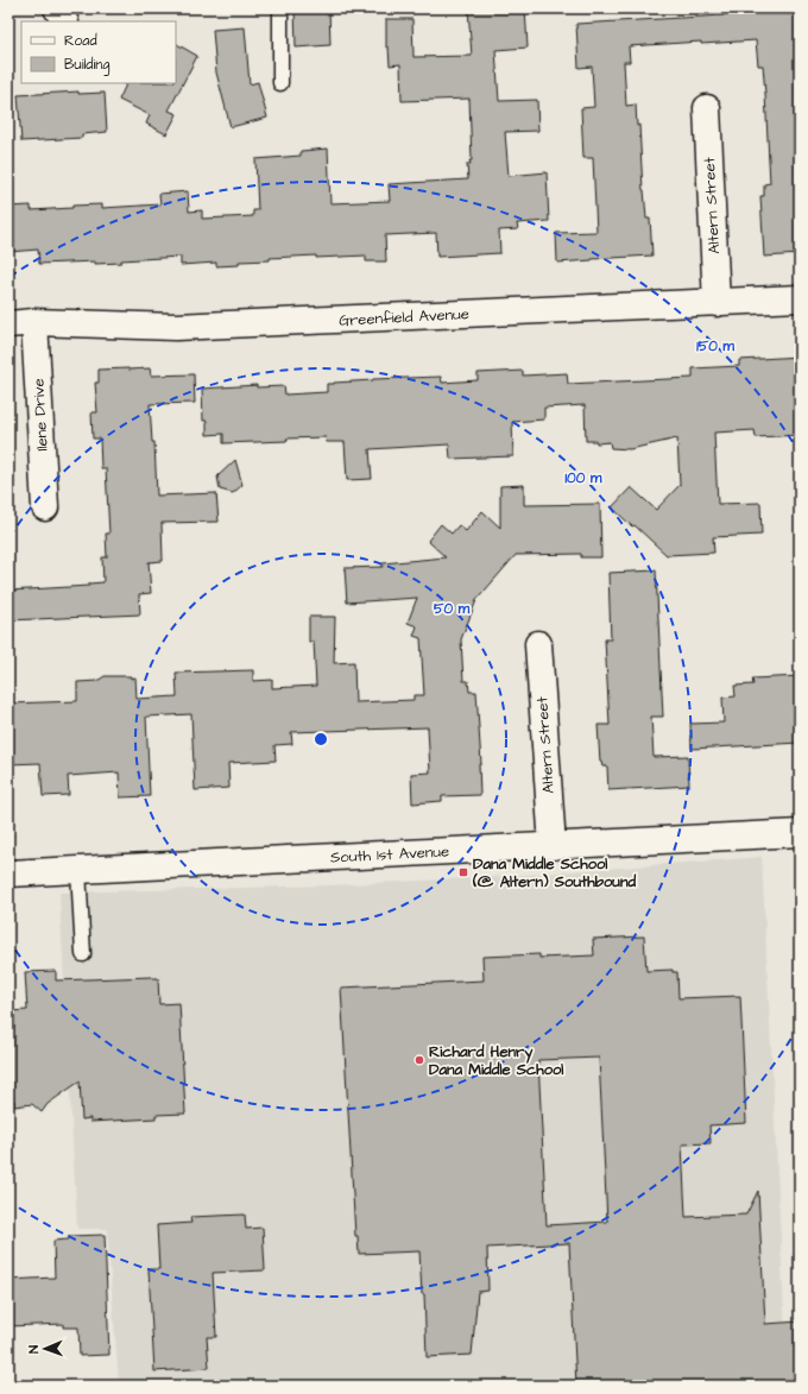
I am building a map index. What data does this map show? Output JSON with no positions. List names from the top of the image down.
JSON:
{
  "streets": {
    "street": [
      "Altern Street",
      "Greenfield Avenue",
      "Ilene Drive",
      "South 1st Avenue"
    ]
  },
  "crossings": [
    ["Altern Street", "Greenfield Avenue"],
    ["Altern Street", "South 1st Avenue"],
    ["Greenfield Avenue", "Ilene Drive"]
  ],
  "places": {
    "transit": ["Dana Middle School (@ Altern) Southbound"],
    "other": ["Richard Henry Dana Middle School"]
  },
  "legend": ["Road", "Building"],
  "north": "left",
  "rings": ["150 m", "100 m", "50 m"]
}
